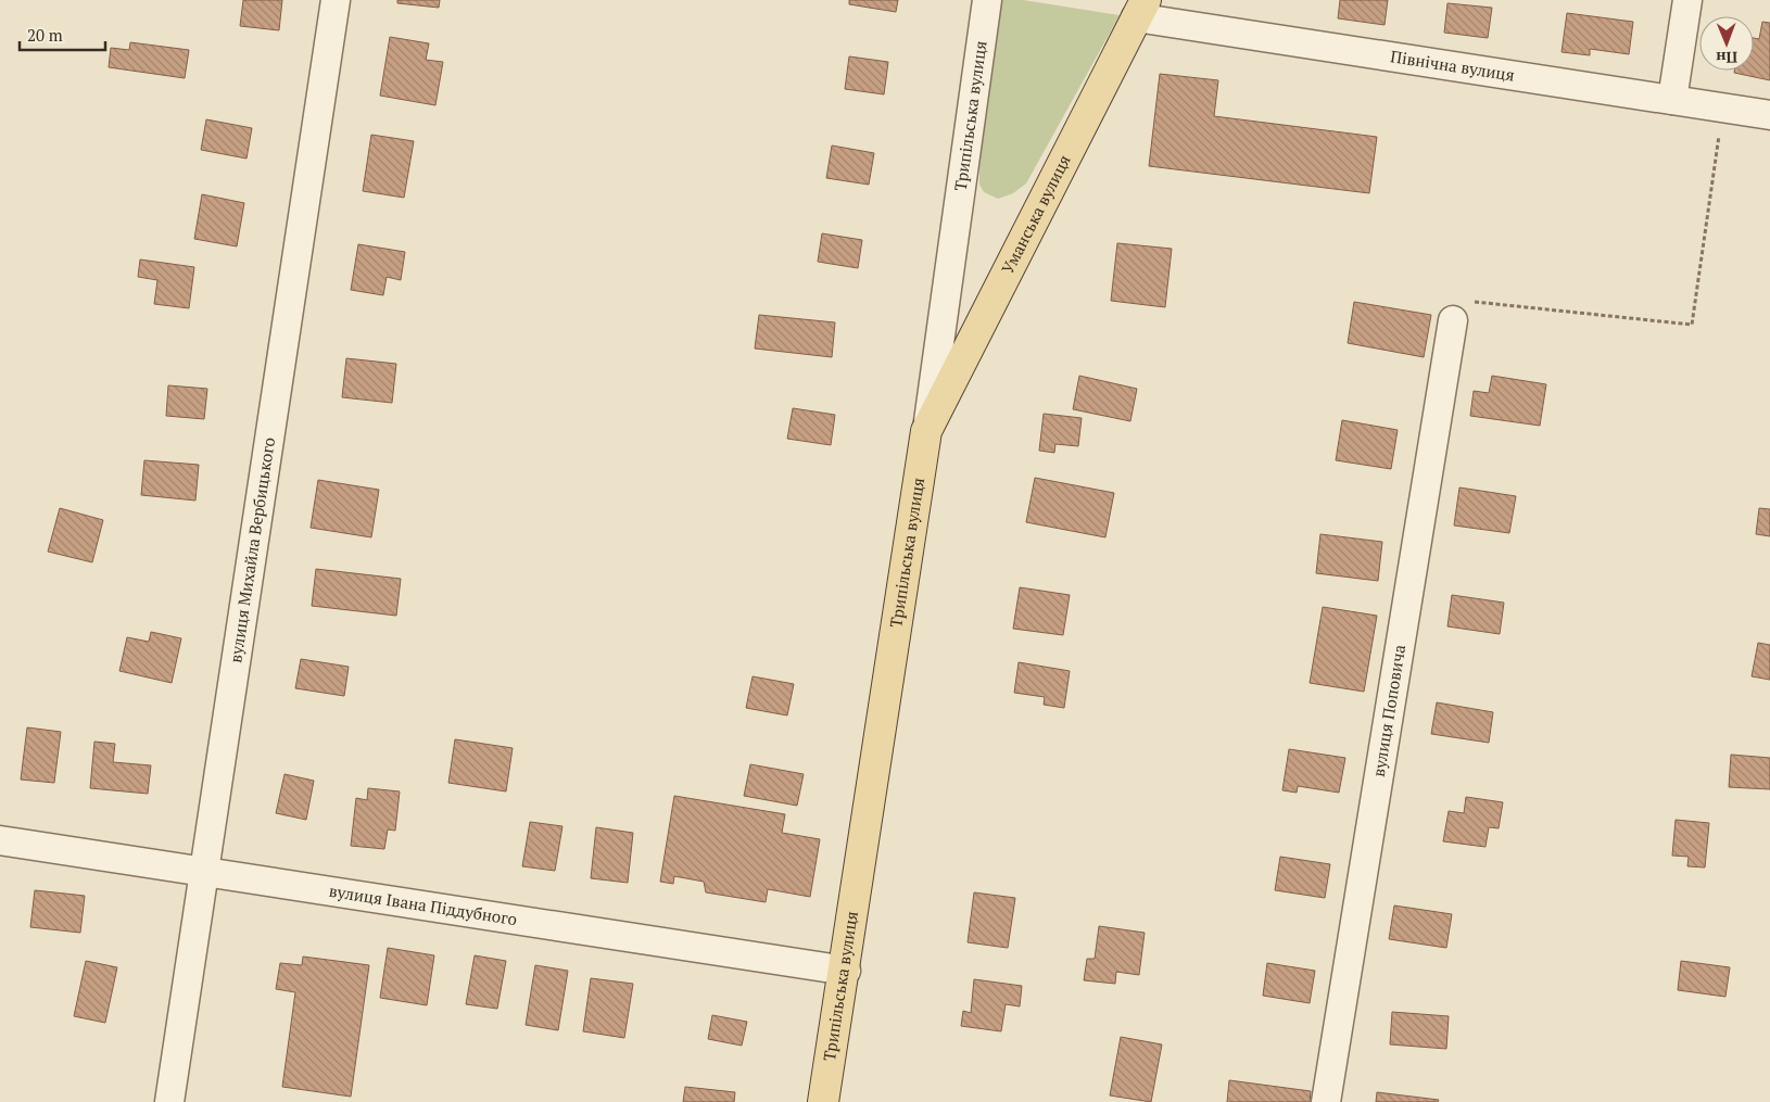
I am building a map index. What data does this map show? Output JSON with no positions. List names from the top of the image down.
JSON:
{
  "streets": {
    "main road": ["Трипільська вулиця", "Уманська вулиця"],
    "street": [
      "Північна вулиця",
      "вулиця Михайла Вербицького",
      "вулиця Поповича",
      "вулиця Івана Піддубного"
    ]
  },
  "crossings": [
    ["Північна вулиця", "Уманська вулиця"],
    ["Трипільська вулиця", "Уманська вулиця"],
    ["Трипільська вулиця", "вулиця Івана Піддубного"],
    ["вулиця Михайла Вербицького", "вулиця Івана Піддубного"]
  ],
  "scale_bar": "20 m",
  "north": "bottom"
}
